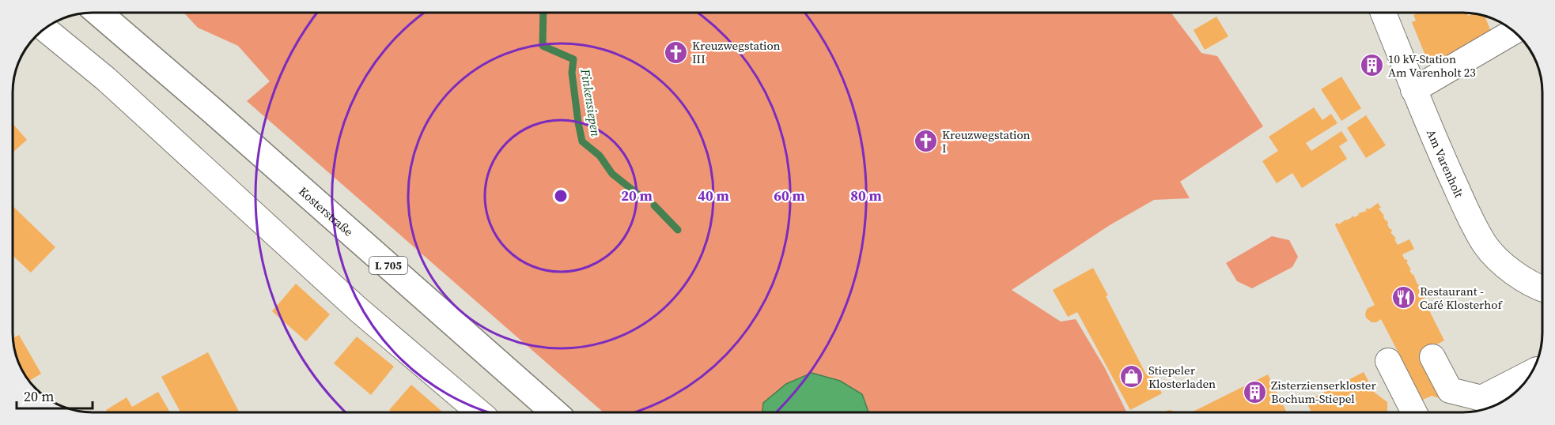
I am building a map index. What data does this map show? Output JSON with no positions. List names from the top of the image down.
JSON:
{
  "streets": {
    "main road": ["Kosterstraße", "L 705"],
    "street": ["Am Varenholt"]
  },
  "water": ["Finkensiepen"],
  "places": {
    "church": ["Kreuzwegstation III", "Kreuzwegstation I"],
    "building": ["10 kV-Station Am Varenholt 23", "Zisterzienserkloster Bochum-Stiepel"],
    "restaurant": ["Restaurant - Café Klosterhof"],
    "shop": ["Stiepeler Klosterladen"]
  },
  "scale_bar": "20 m",
  "rings": [
    "20 m",
    "40 m",
    "60 m",
    "80 m"
  ]
}
